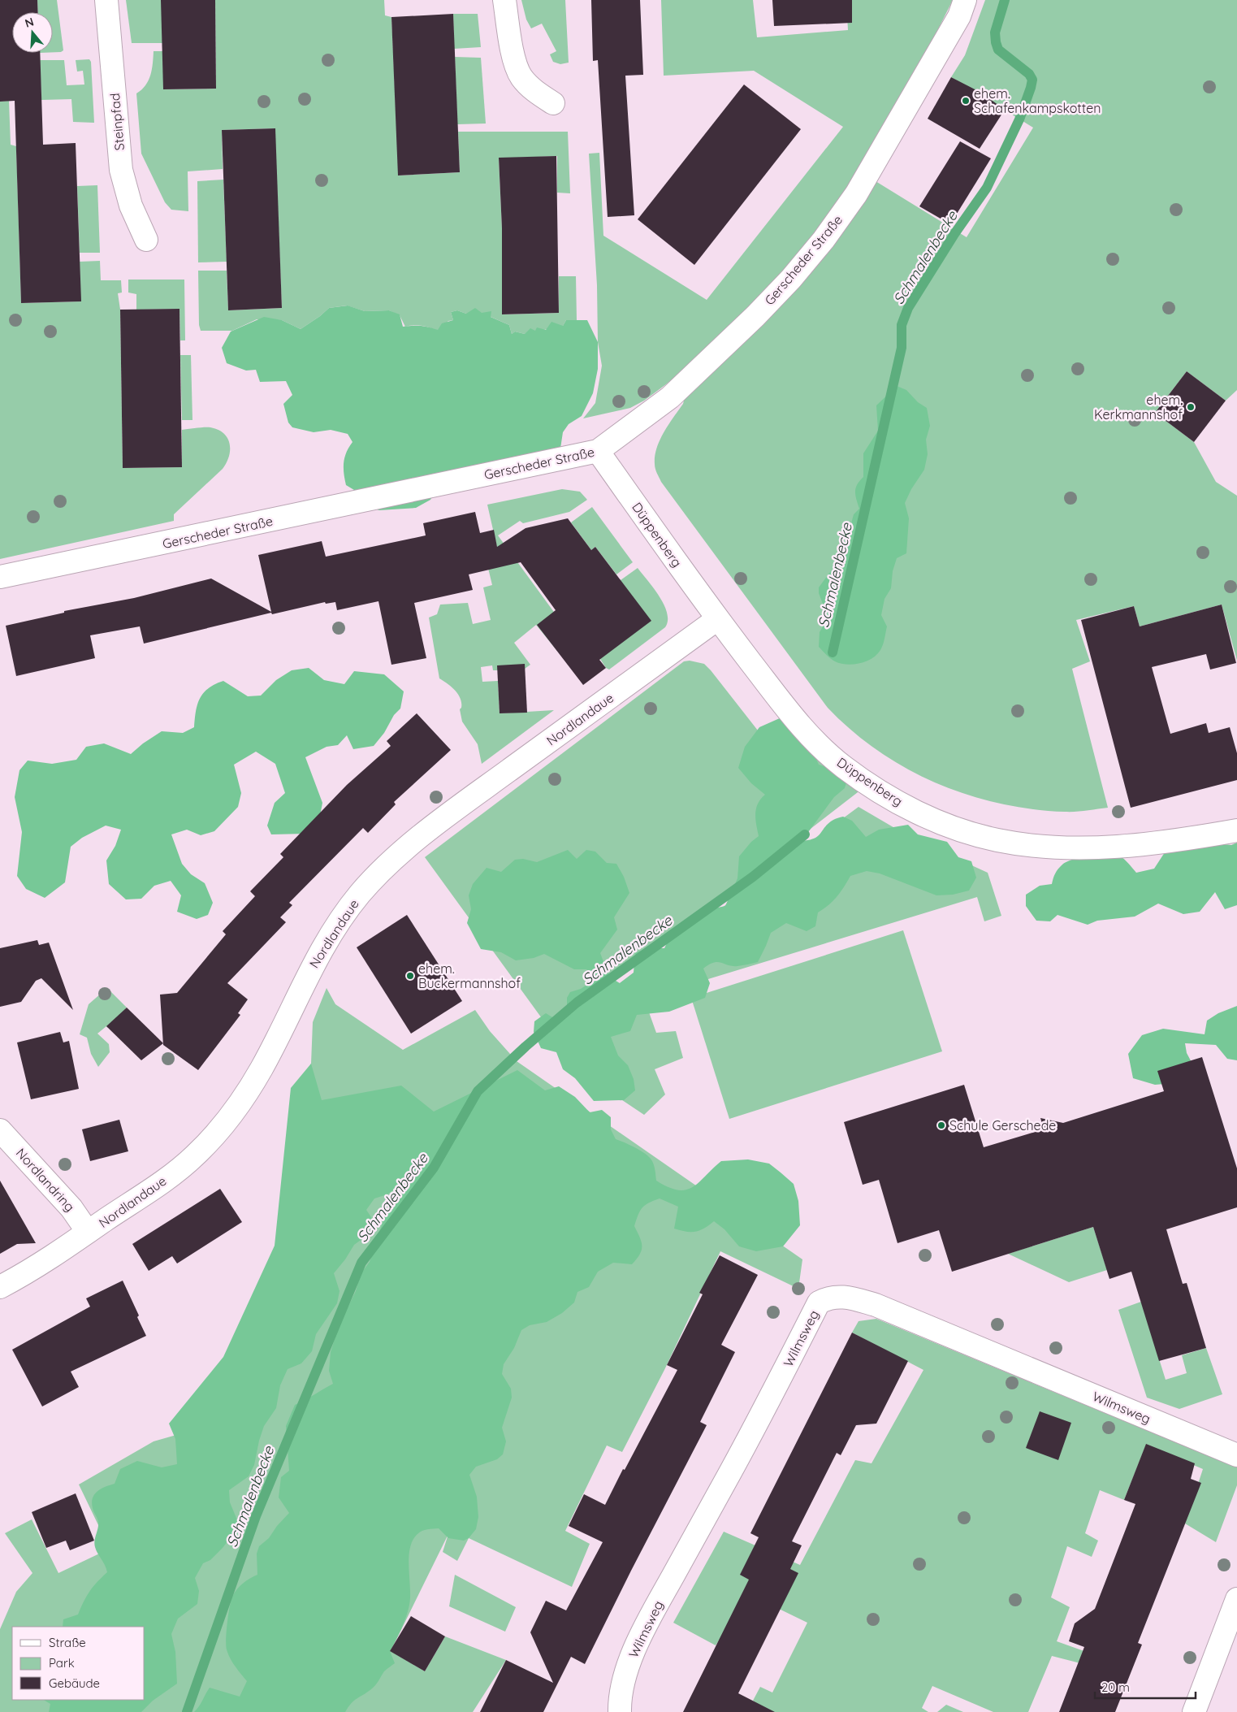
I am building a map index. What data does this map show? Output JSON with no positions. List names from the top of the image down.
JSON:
{
  "streets": {
    "street": [
      "Steinpfad",
      "Gerscheder Straße",
      "Düppenberg",
      "Nordlandaue",
      "Nordlandring",
      "Wilmsweg"
    ]
  },
  "crossings": [
    ["Gerscheder Straße", "Düppenberg"],
    ["Düppenberg", "Nordlandaue"],
    ["Nordlandaue", "Nordlandring"]
  ],
  "water": ["Schmalenbecke"],
  "places": [
    "ehem. Schafenkampskotten",
    "ehem. Kerkmannshof",
    "ehem. Buckermannshof",
    "Schule Gerschede"
  ],
  "legend": ["Straße", "Park", "Gebäude"],
  "scale_bar": "20 m",
  "north": "top"
}
